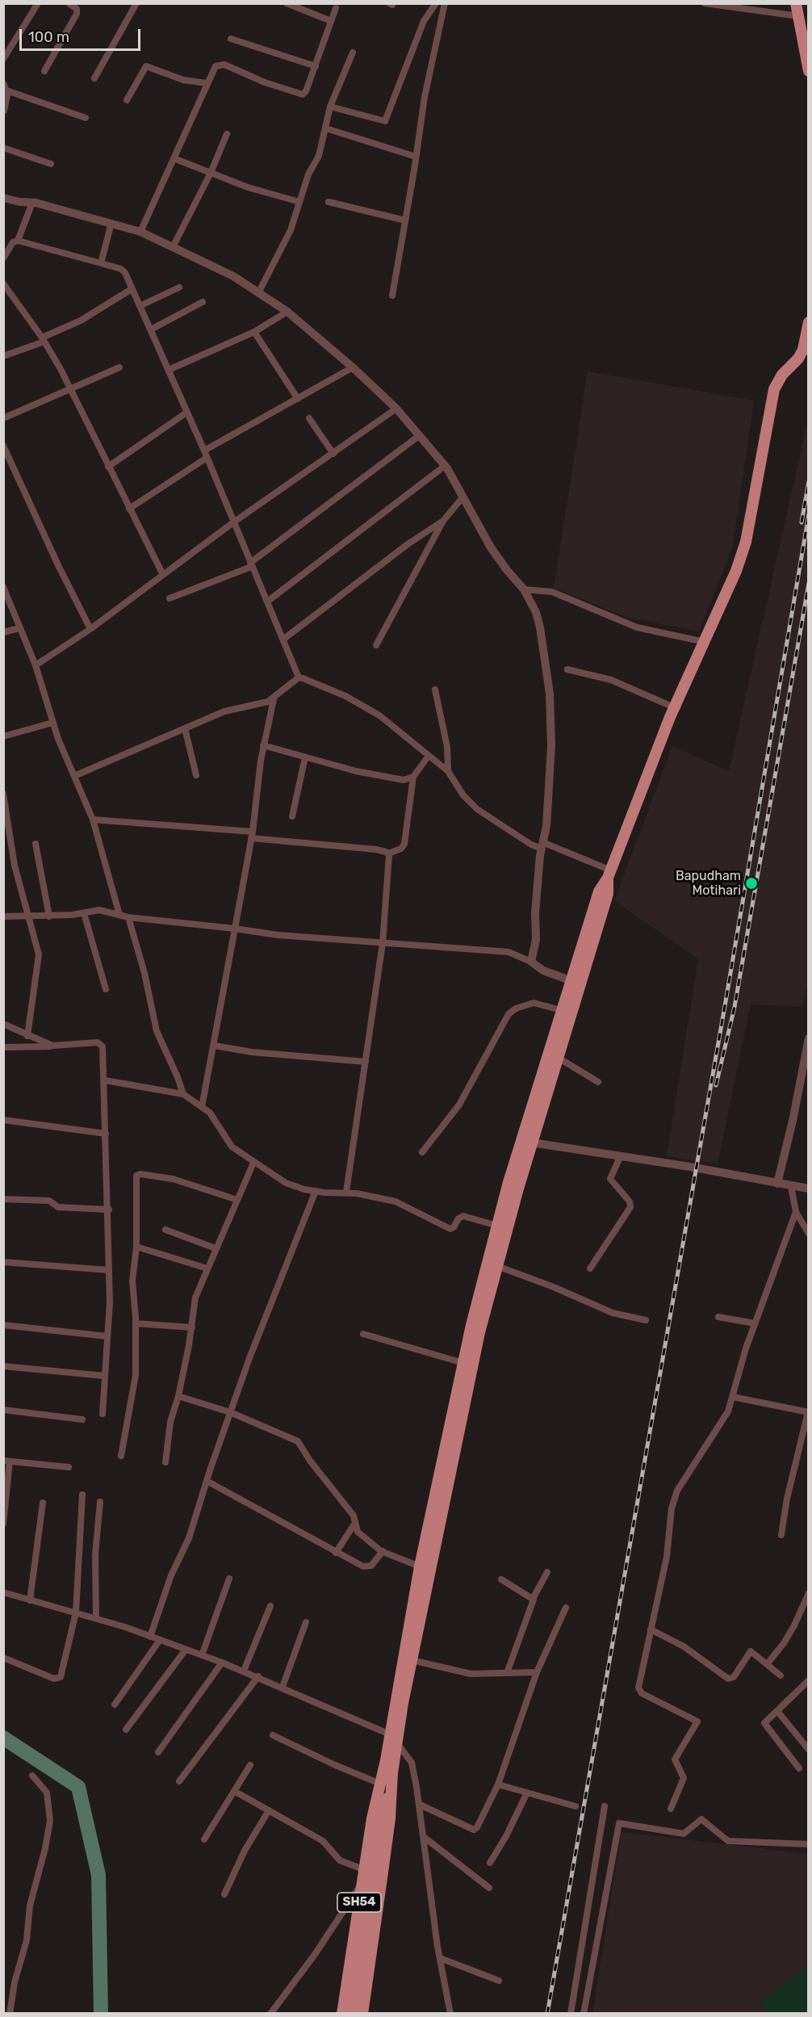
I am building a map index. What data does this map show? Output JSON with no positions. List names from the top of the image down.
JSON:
{
  "streets": {
    "main road": ["SH54"]
  },
  "places": ["Bapudham Motihari"],
  "scale_bar": "100 m"
}
